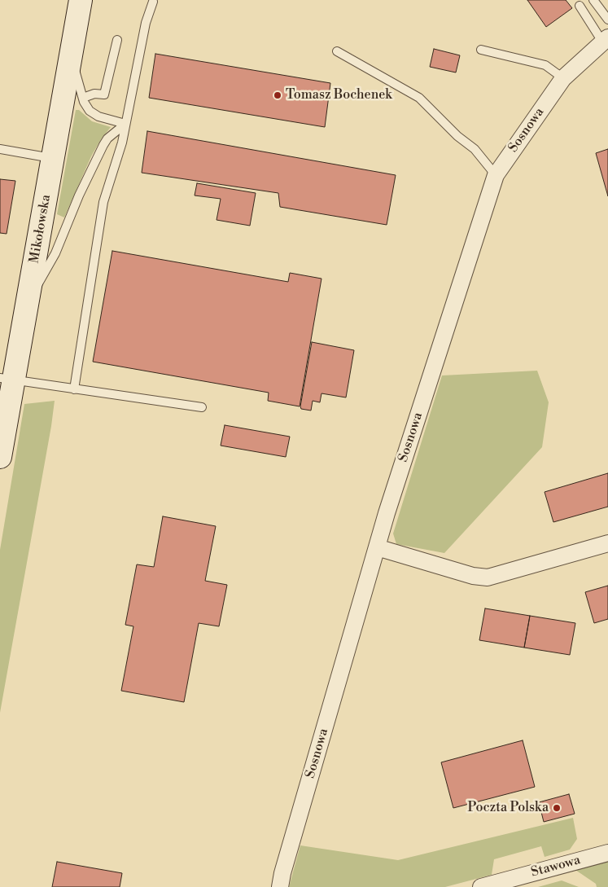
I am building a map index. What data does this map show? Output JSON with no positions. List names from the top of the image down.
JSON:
{
  "streets": {
    "main road": ["Mikołowska"],
    "street": ["Sosnowa", "Stawowa"]
  },
  "places": ["Tomasz Bochenek", "Poczta Polska"]
}
